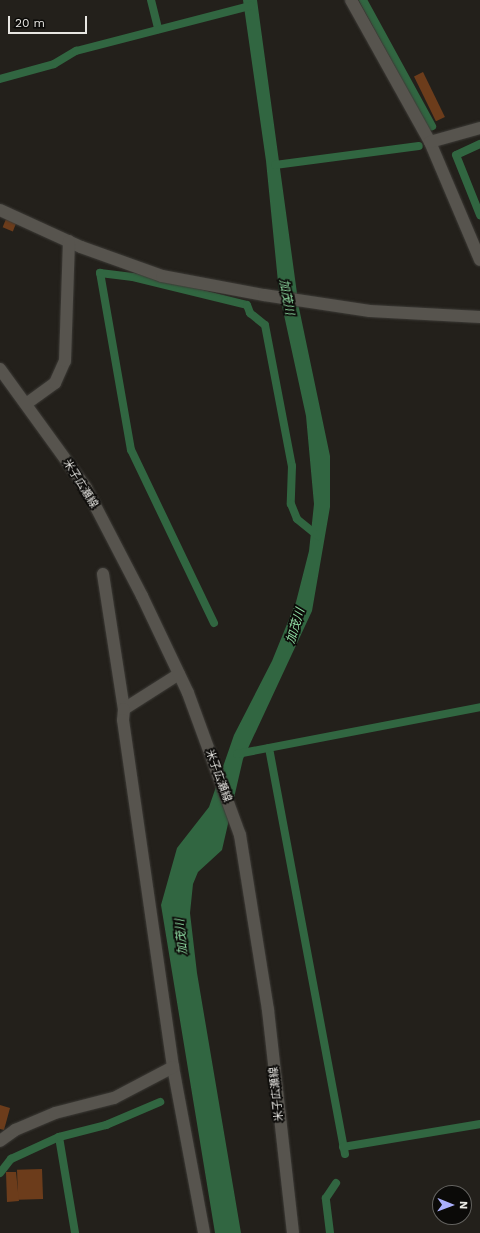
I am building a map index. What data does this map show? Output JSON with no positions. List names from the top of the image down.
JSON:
{
  "streets": {
    "street": ["米子広瀬線"]
  },
  "water": ["加茂川"],
  "scale_bar": "20 m",
  "north": "right"
}
